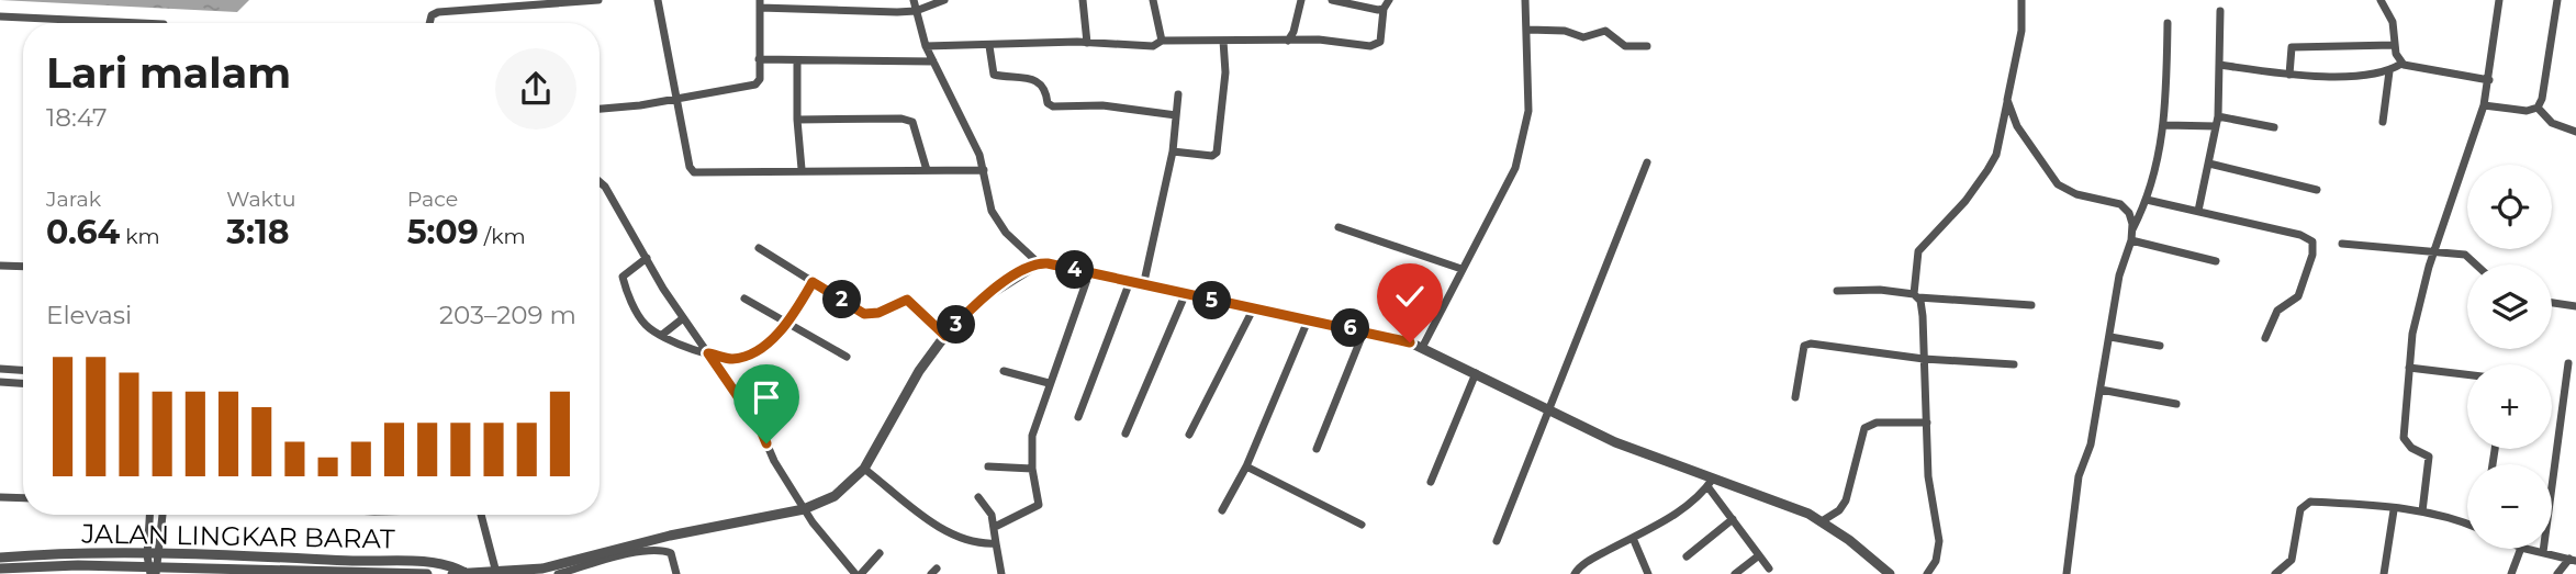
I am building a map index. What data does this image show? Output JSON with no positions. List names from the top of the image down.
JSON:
{
  "streets": {
    "street": ["JALAN LINGKAR BARAT"]
  },
  "page": {
    "heading": ["Lari malam", "18:47"],
    "stats": [
      ["Jarak", "0.64 km"],
      ["Waktu", "3:18"],
      ["Pace", "5:09 /km"]
    ],
    "map_buttons": ["+", "−"],
    "pins": [
      "4",
      "2",
      "5",
      "3",
      "6"
    ],
    "chart": ["Elevasi", "203–209 m"]
  }
}
